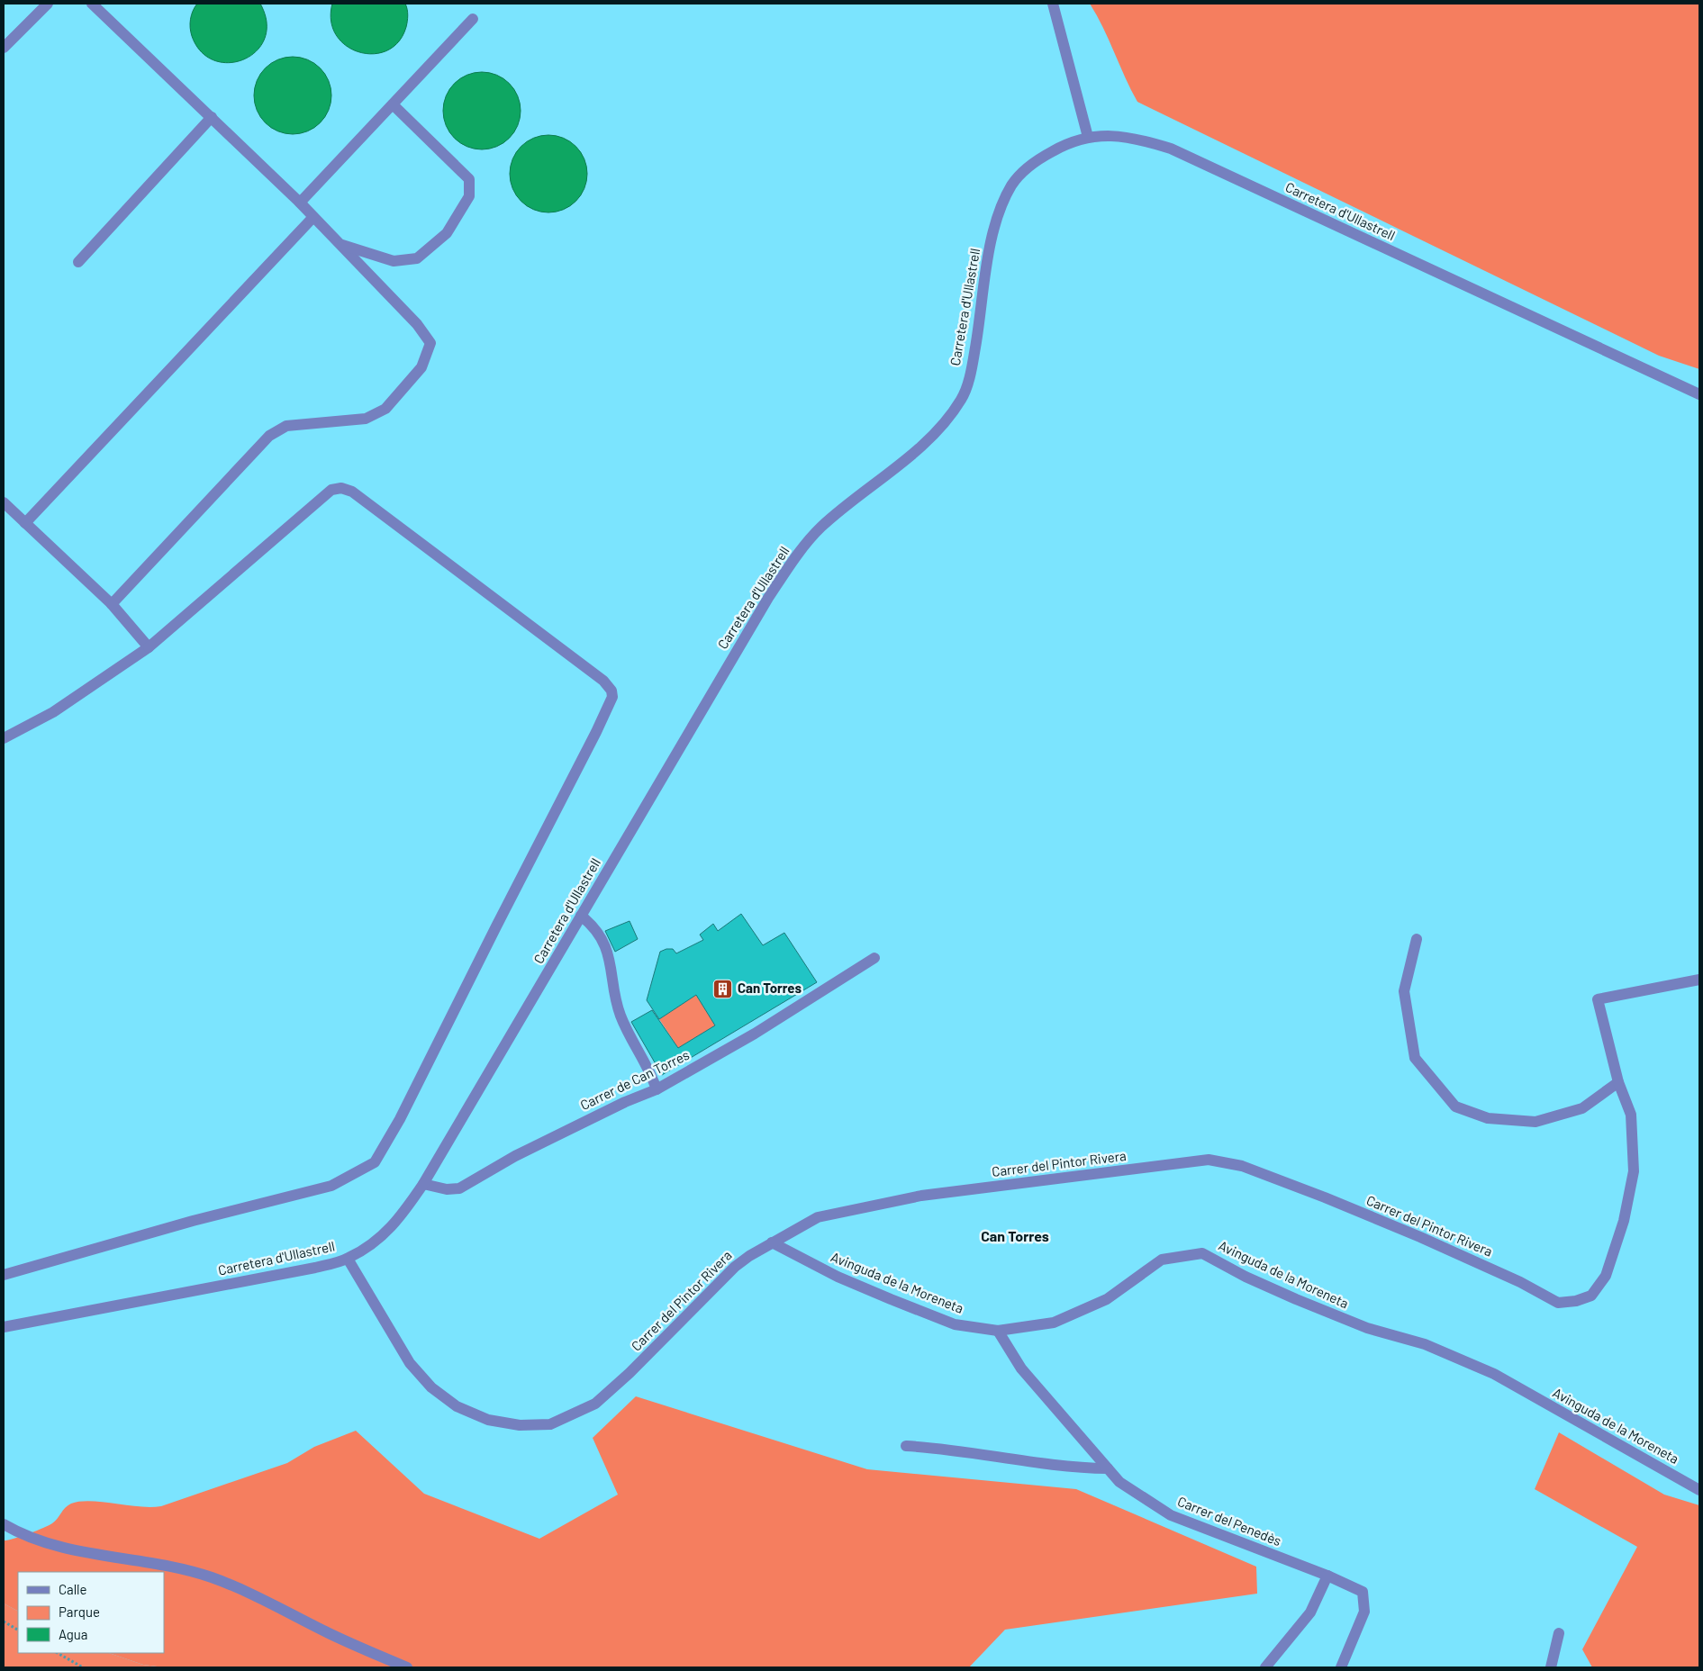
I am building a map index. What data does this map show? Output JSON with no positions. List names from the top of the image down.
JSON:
{
  "streets": {
    "street": [
      "Carretera d'Ullastrell",
      "Carrer de Can Torres",
      "Carrer del Pintor Rivera",
      "Avinguda de la Moreneta",
      "Carrer del Penedès"
    ]
  },
  "crossings": [
    ["Carretera d'Ullastrell", "Carrer de Can Torres"],
    ["Carretera d'Ullastrell", "Carrer del Pintor Rivera"],
    ["Carrer del Pintor Rivera", "Avinguda de la Moreneta"],
    ["Avinguda de la Moreneta", "Carrer del Penedès"]
  ],
  "districts": ["Can Torres"],
  "places": {
    "building": ["Can Torres"]
  },
  "legend": ["Calle", "Parque", "Agua"]
}
